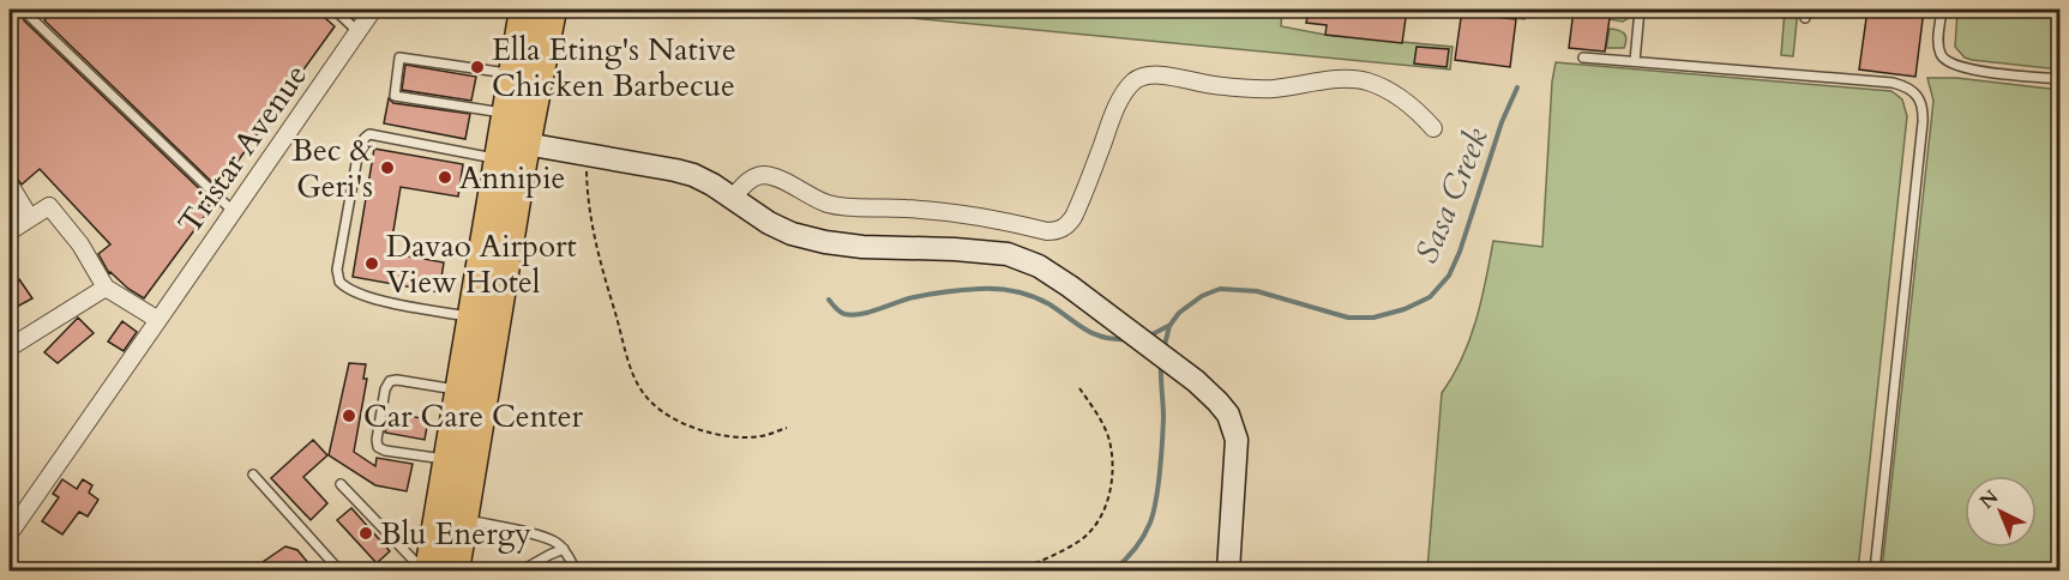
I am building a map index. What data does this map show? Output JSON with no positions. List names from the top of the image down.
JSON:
{
  "streets": {
    "street": ["Tristar Avenue"]
  },
  "water": ["Sasa Creek"],
  "places": [
    "Ella Eting's Native Chicken Barbecue",
    "Bec & Geri's",
    "Annipie",
    "Davao Airport View Hotel",
    "Car Care Center",
    "Blu Energy"
  ],
  "north": "top left"
}
